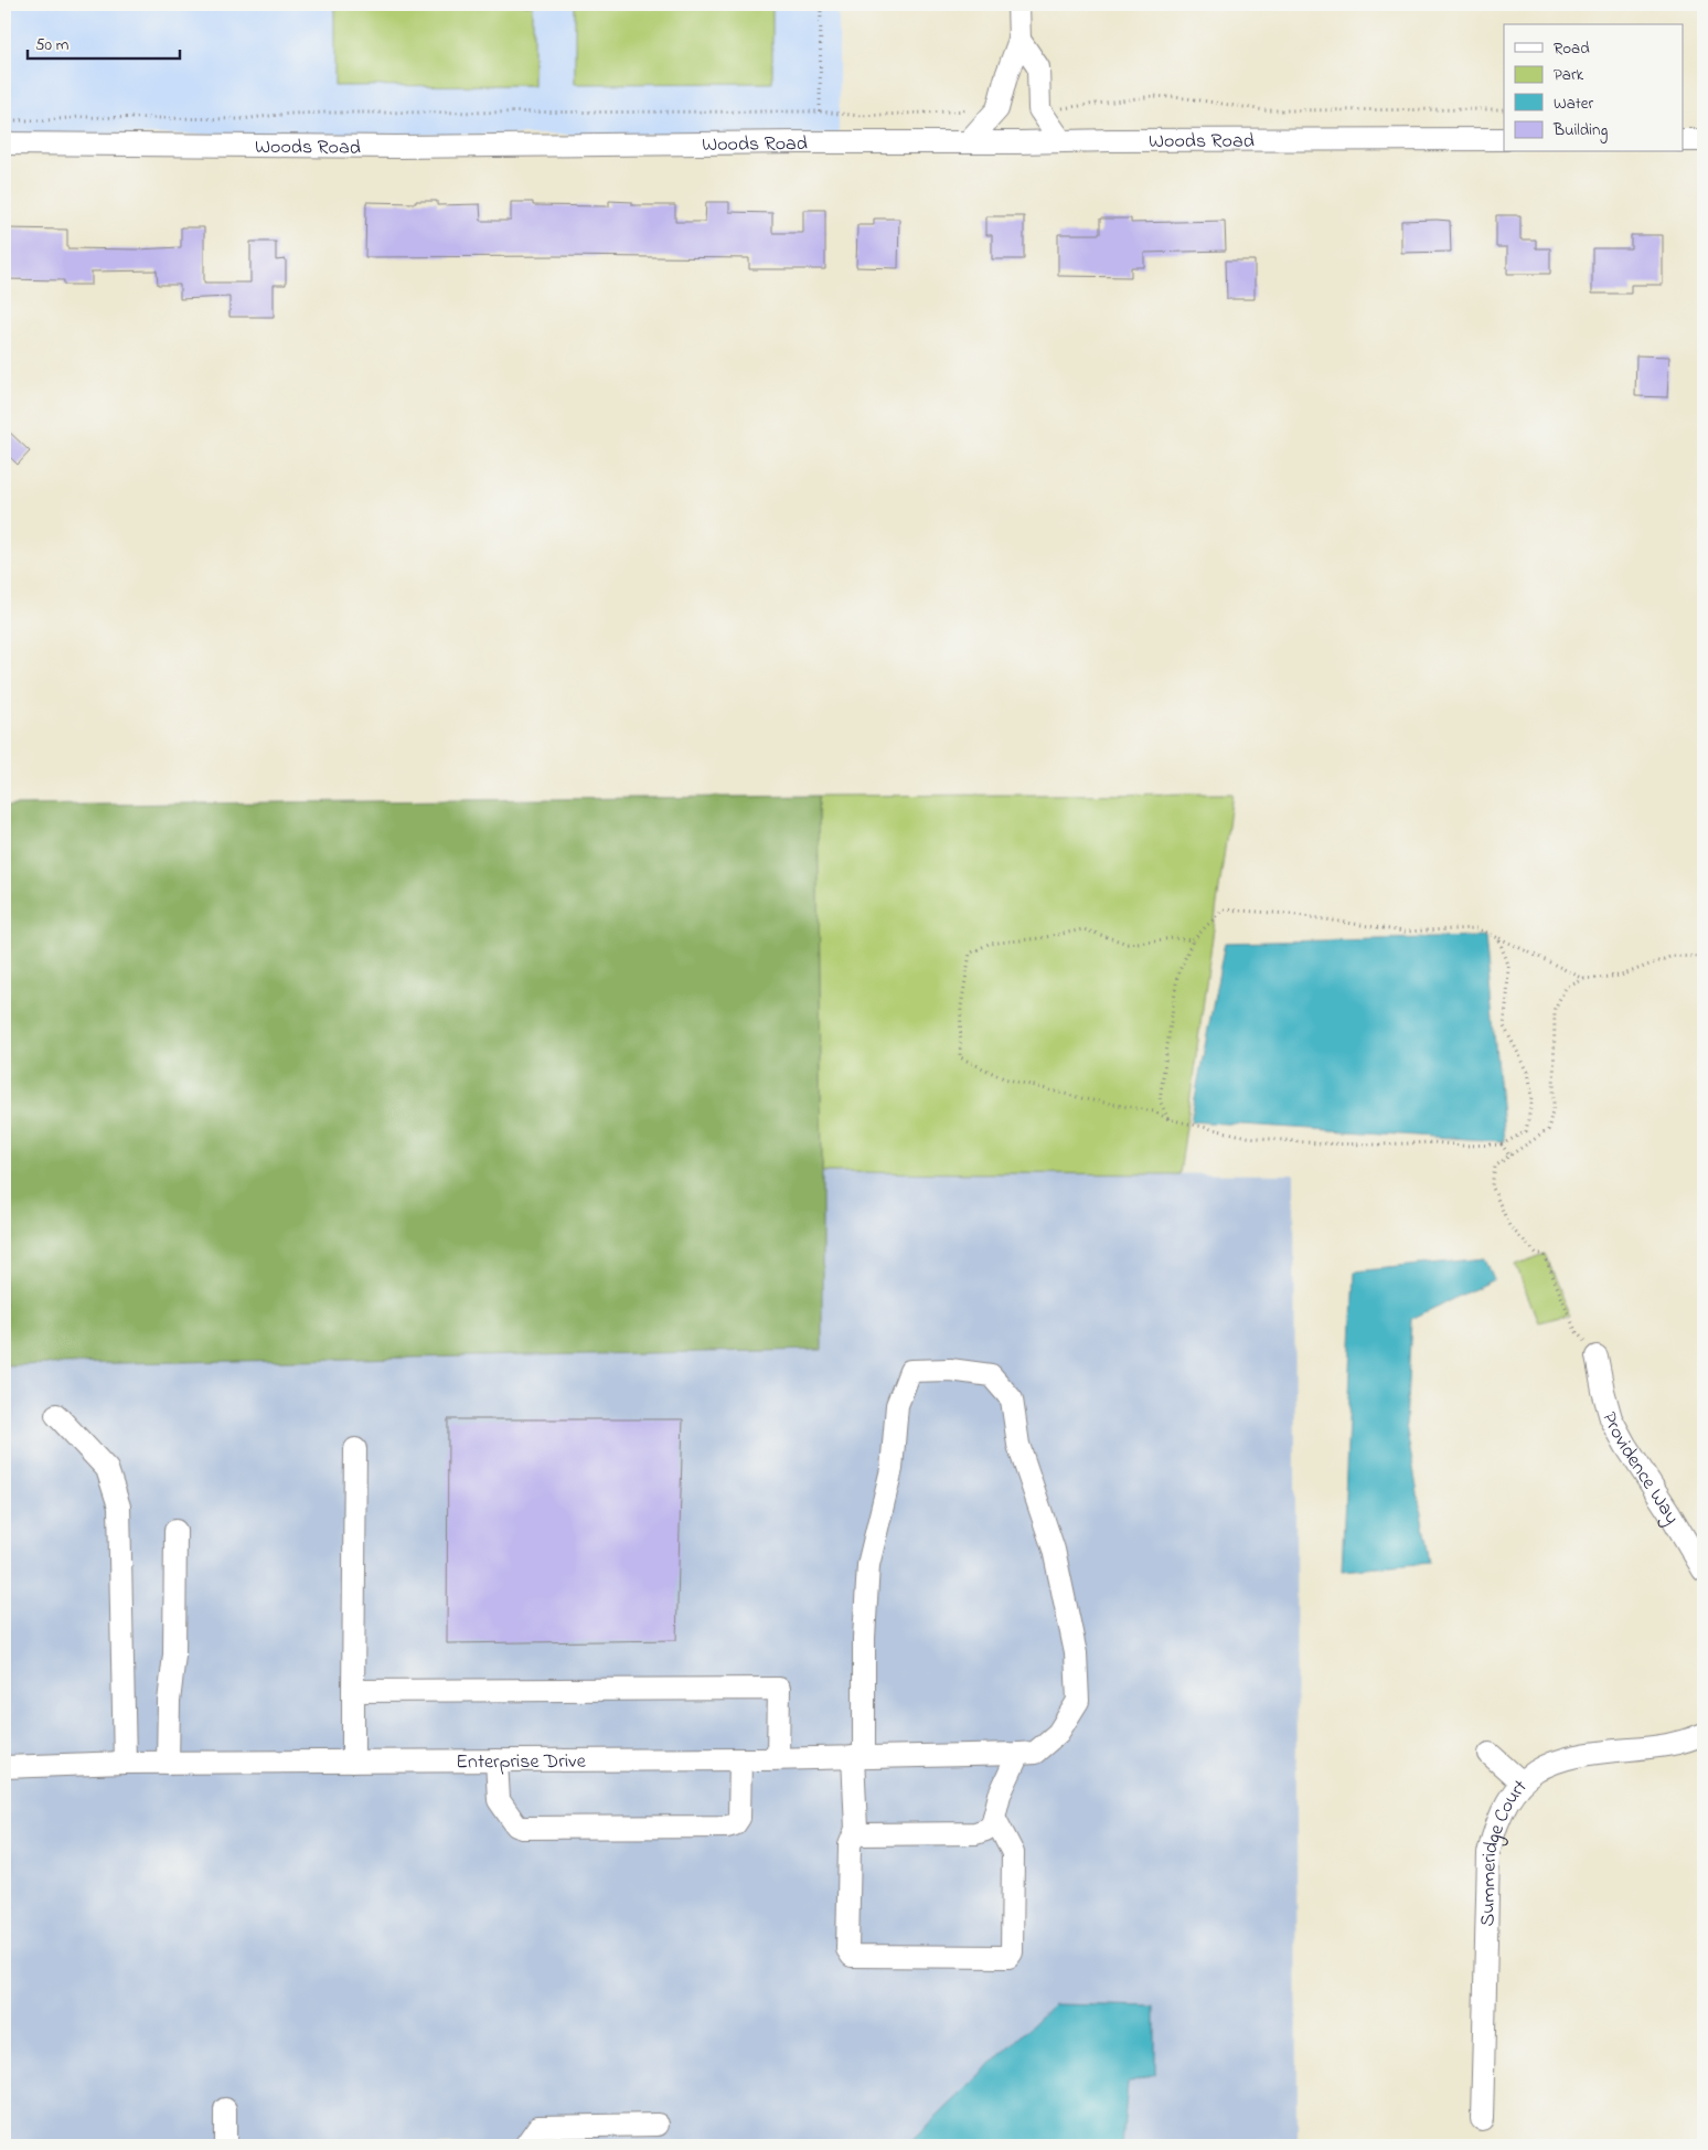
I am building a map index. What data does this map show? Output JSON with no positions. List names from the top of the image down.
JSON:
{
  "streets": {
    "street": [
      "Woods Road",
      "Providence Way",
      "Enterprise Drive",
      "Summeridge Court"
    ]
  },
  "legend": [
    "Road",
    "Park",
    "Water",
    "Building"
  ],
  "scale_bar": "50 m"
}
